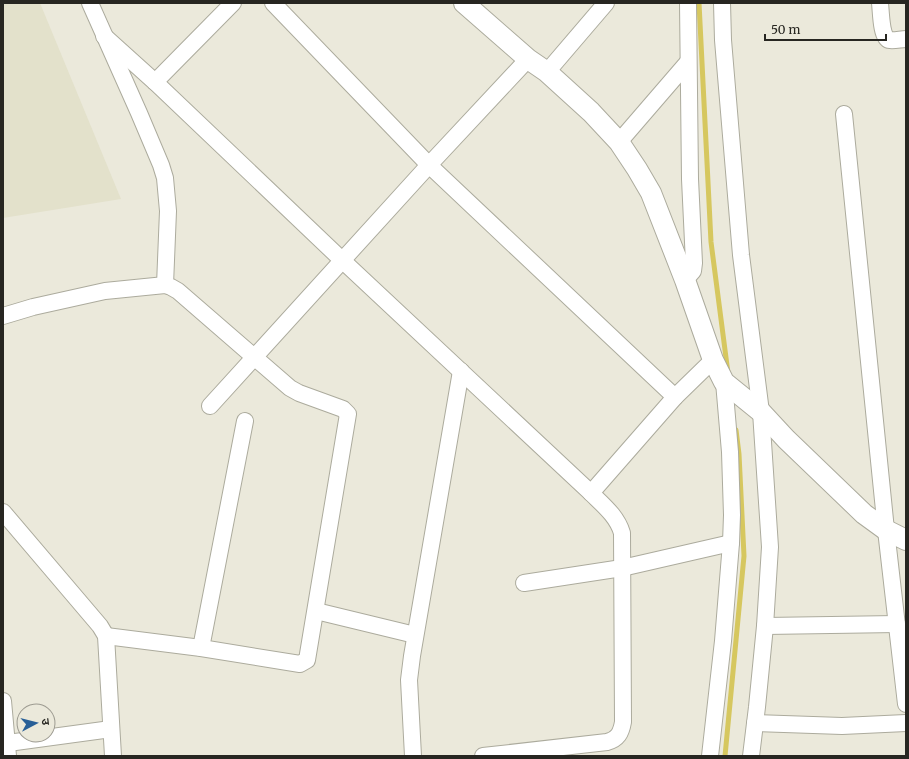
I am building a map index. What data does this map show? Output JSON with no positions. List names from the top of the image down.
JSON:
{
  "scale_bar": "50 m",
  "north": "right"
}
